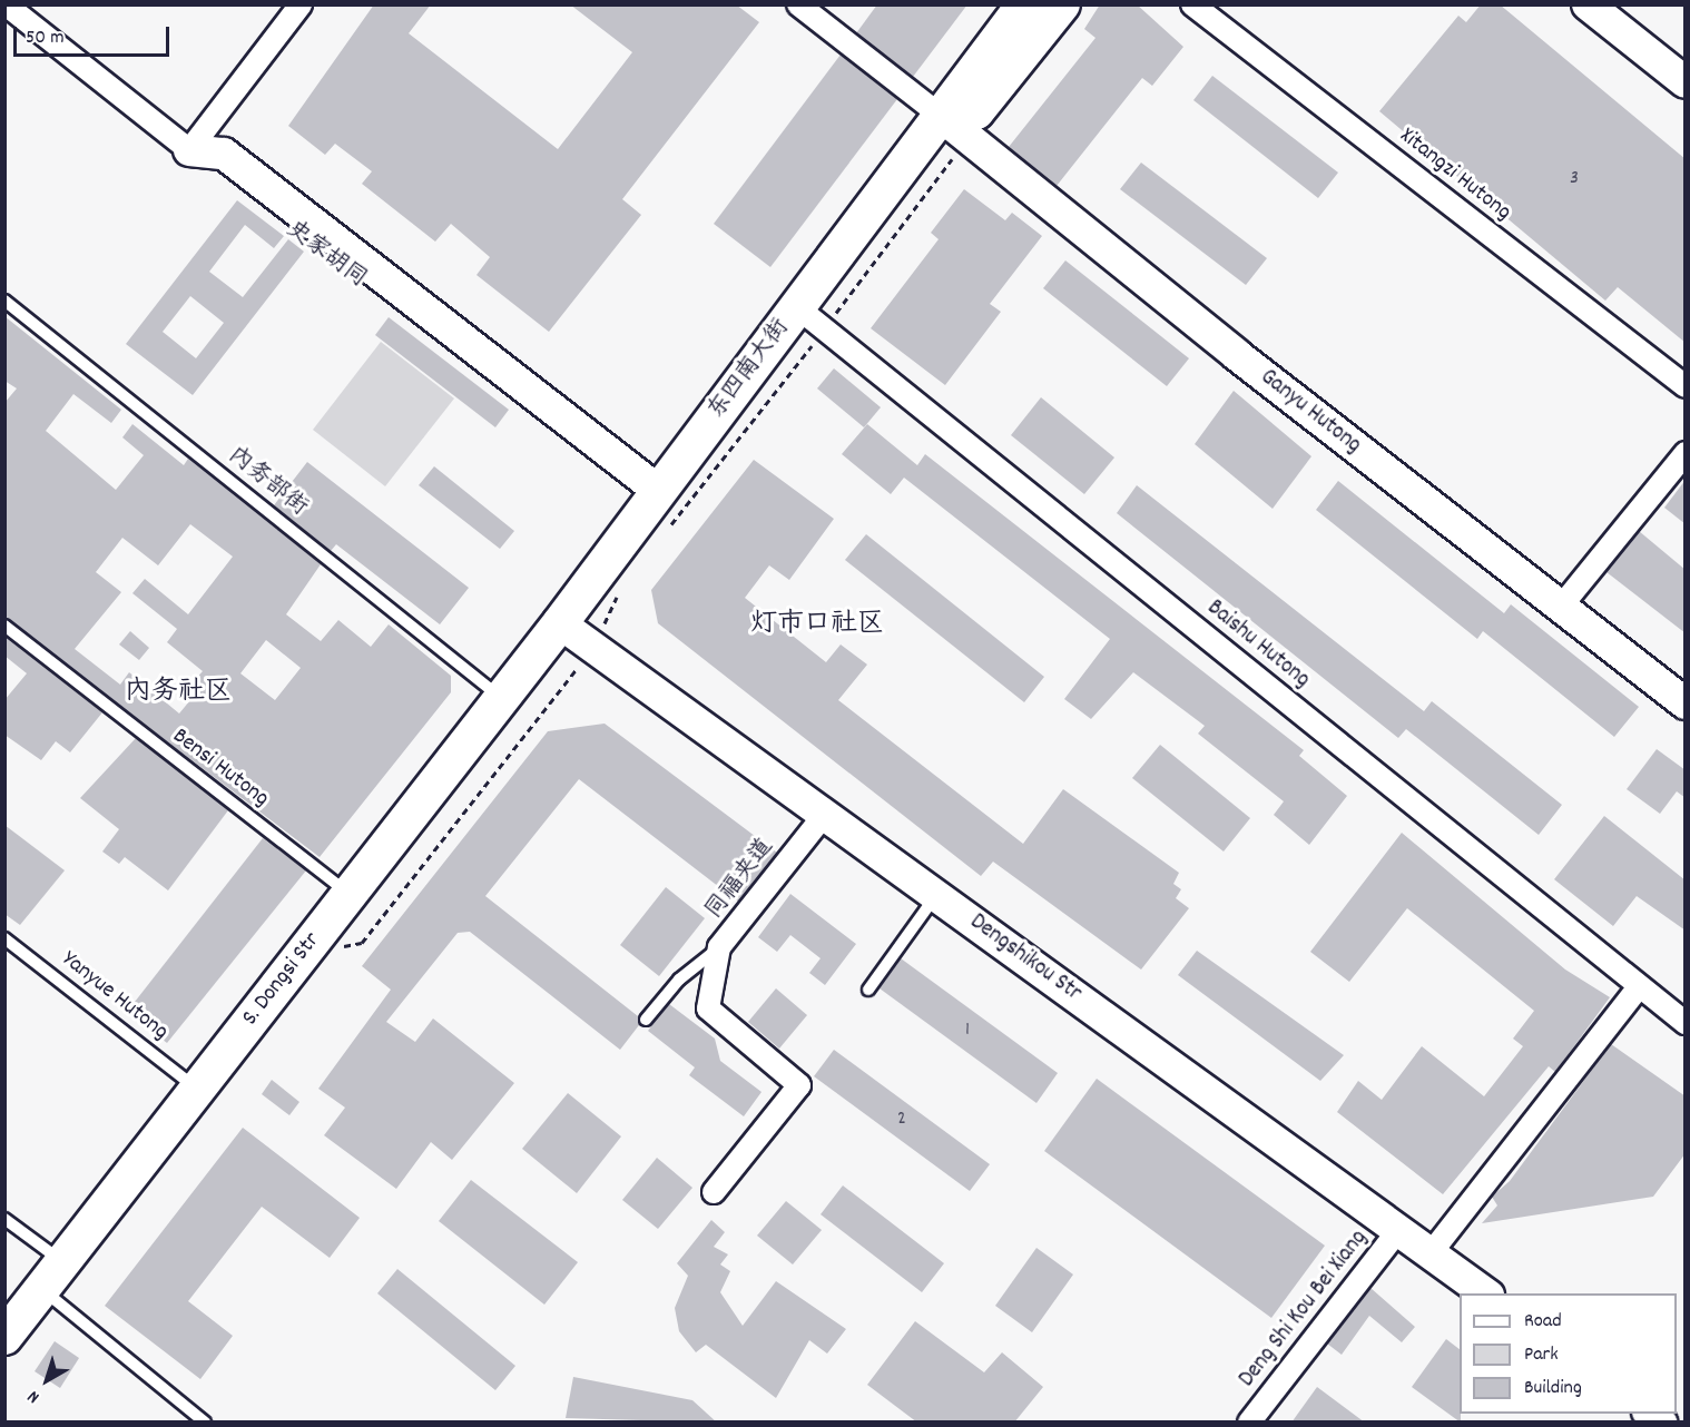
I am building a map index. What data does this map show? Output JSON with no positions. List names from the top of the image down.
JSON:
{
  "streets": {
    "main road": ["东四南大街", "S. Dongsi Str"],
    "street": [
      "Xitangzi Hutong",
      "Ganyu Hutong",
      "Baishu Hutong",
      "同福夹道",
      "Dengshikou Str",
      "Deng Shi Kou Bei Xiang"
    ],
    "lane": ["内务部街", "Bensi Hutong", "Yanyue Hutong"]
  },
  "crossings": [
    ["东四南大街", "Ganyu Hutong"],
    ["东四南大街", "Baishu Hutong"],
    ["东四南大街", "Dengshikou Str"],
    ["东四南大街", "S. Dongsi Str"],
    ["内务部街", "S. Dongsi Str"],
    ["Bensi Hutong", "S. Dongsi Str"],
    ["同福夹道", "Dengshikou Str"],
    ["Dengshikou Str", "S. Dongsi Str"],
    ["Dengshikou Str", "Deng Shi Kou Bei Xiang"],
    ["S. Dongsi Str", "Yanyue Hutong"]
  ],
  "districts": ["灯市口社区", "内务社区"],
  "house_numbers": ["3", "1", "2"],
  "legend": ["Road", "Park", "Building"],
  "scale_bar": "50 m",
  "north": "bottom left"
}
